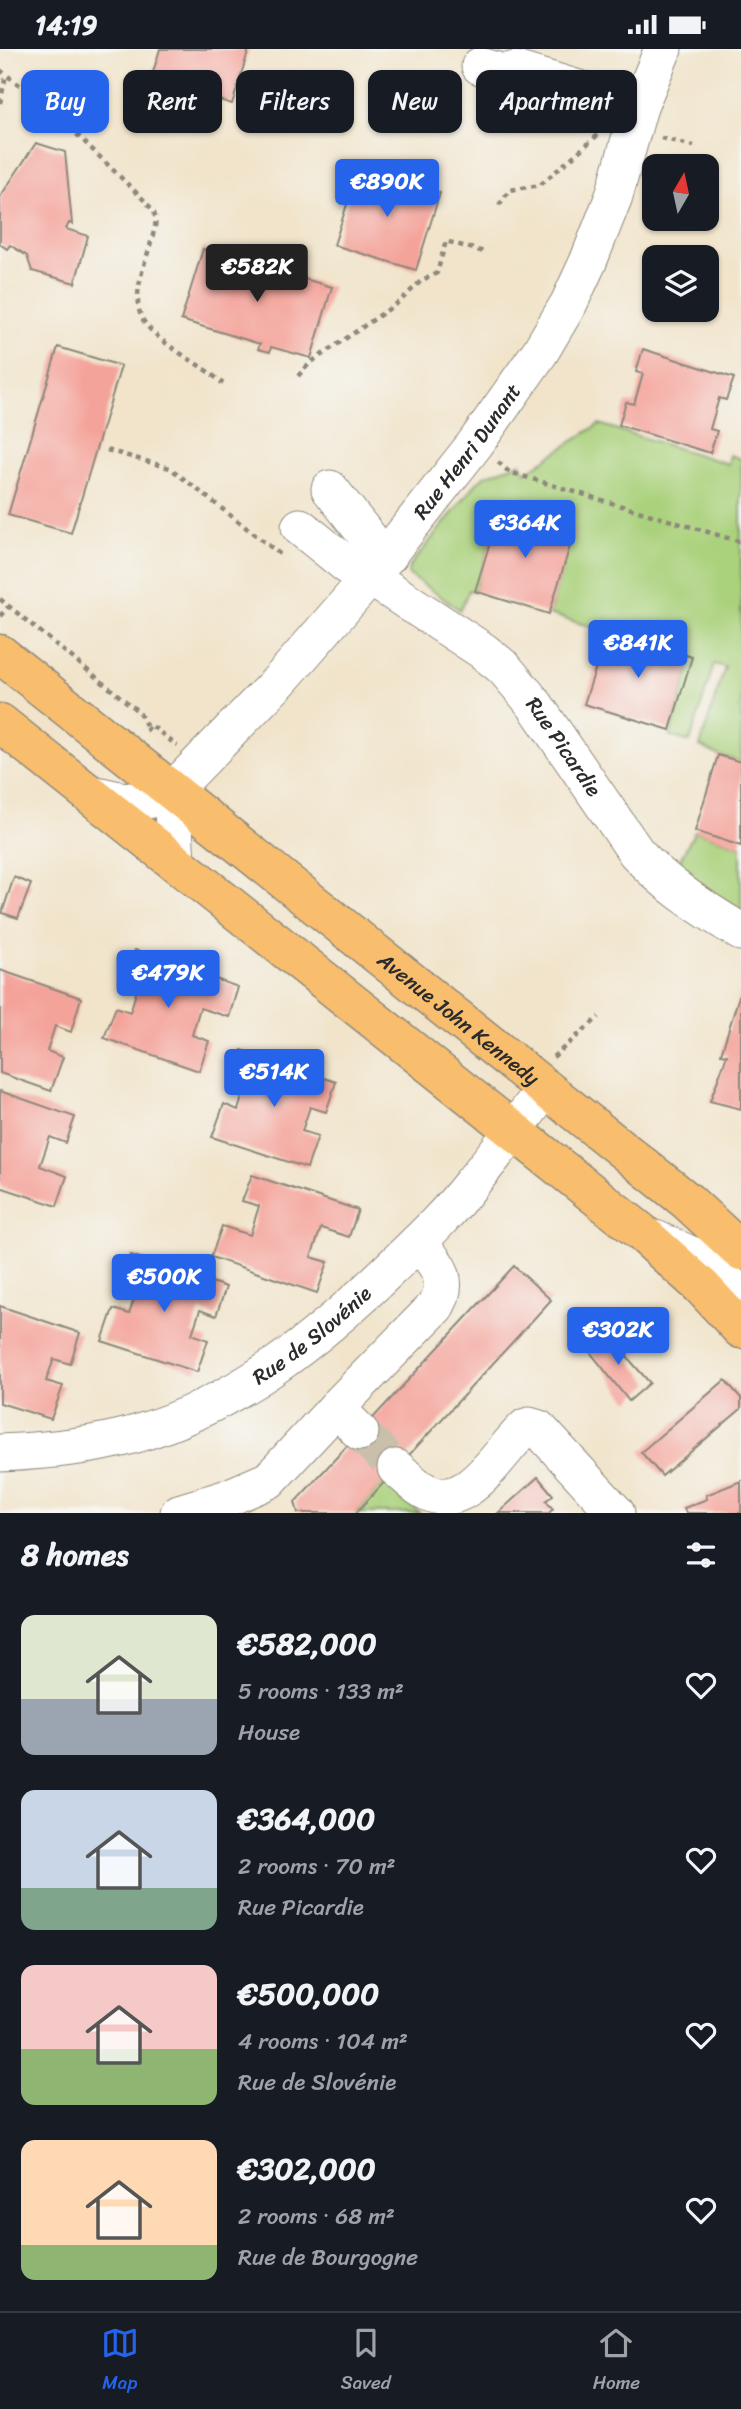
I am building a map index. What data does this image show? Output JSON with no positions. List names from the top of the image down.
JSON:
{
  "streets": {
    "main road": ["Avenue John Kennedy"],
    "street": ["Rue Henri Dunant", "Rue Picardie", "Rue de Slovénie"]
  },
  "crossings": [
    ["Rue Henri Dunant", "Rue Picardie"],
    ["Rue Henri Dunant", "Avenue John Kennedy"],
    ["Avenue John Kennedy", "Rue de Slovénie"]
  ],
  "north": "top",
  "page": {
    "status": "14:19",
    "chip": [
      "Buy",
      "Rent",
      "Filters",
      "New",
      "Apartment"
    ],
    "price": [
      "€890K",
      "€582K",
      "€364K",
      "€841K",
      "€479K",
      "€514K",
      "€500K",
      "€302K"
    ],
    "heading": "8 homes",
    "list": [
      {
        "name": "€582,000",
        "note": "5 rooms · 133 m² · House"
      },
      {
        "name": "€364,000",
        "note": "2 rooms · 70 m² · Rue Picardie"
      },
      {
        "name": "€500,000",
        "note": "4 rooms · 104 m² · Rue de Slovénie"
      },
      {
        "name": "€302,000",
        "note": "2 rooms · 68 m² · Rue de Bourgogne"
      }
    ],
    "tabs": ["Map", "Saved", "Home"]
  }
}
